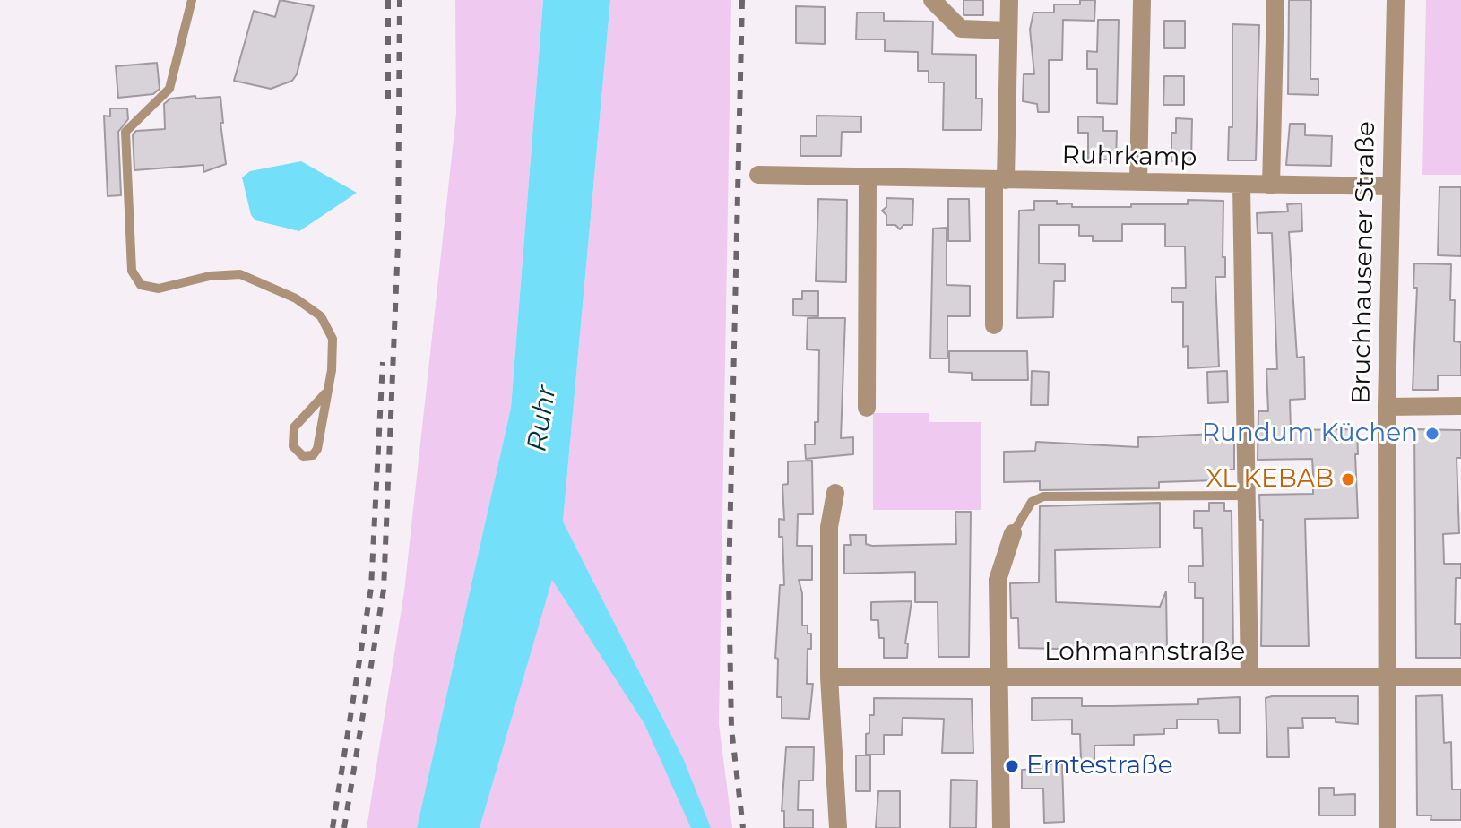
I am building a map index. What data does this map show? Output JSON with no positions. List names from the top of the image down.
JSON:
{
  "streets": {
    "street": ["Ruhrkamp", "Bruchhausener Straße", "Lohmannstraße"]
  },
  "crossings": [
    ["Ruhrkamp", "Bruchhausener Straße"],
    ["Bruchhausener Straße", "Lohmannstraße"]
  ],
  "water": ["Ruhr"],
  "places": ["Rundum Küchen", "XL KEBAB", "Erntestraße"]
}
